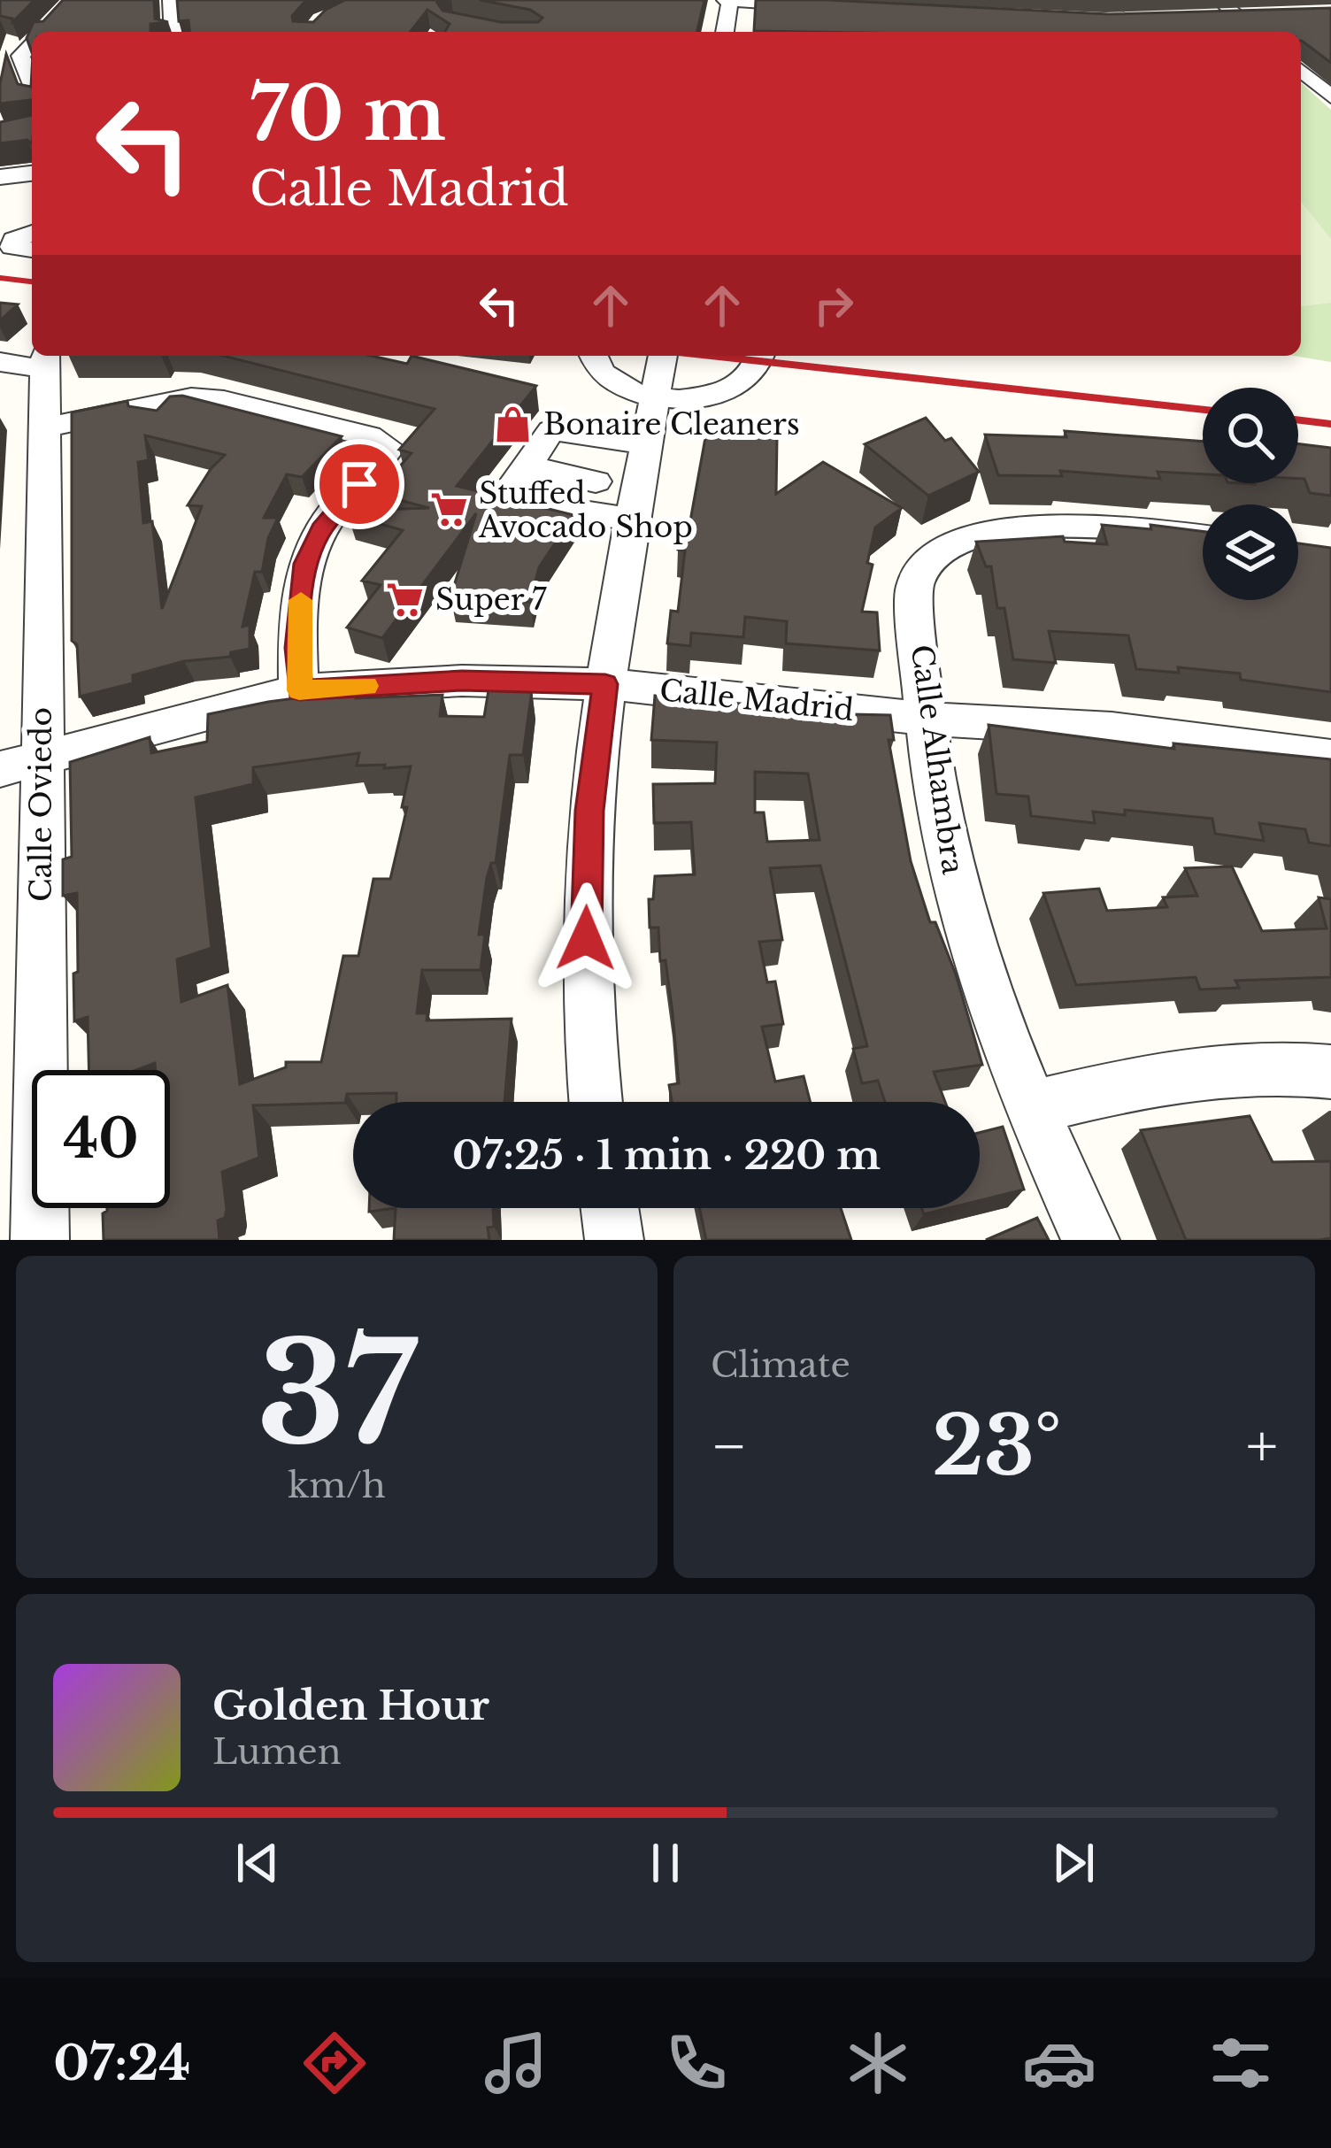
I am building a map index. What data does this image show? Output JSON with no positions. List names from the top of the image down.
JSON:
{
  "streets": {
    "street": ["Calle Madrid", "Calle Alhambra", "Calle Oviedo"]
  },
  "crossings": [
    ["Calle Madrid", "Calle Alhambra"],
    ["Calle Madrid", "Calle Oviedo"]
  ],
  "places": {
    "shop": ["Bonaire Cleaners"],
    "supermarket": ["Stuffed Avocado Shop", "Super 7"]
  },
  "page": {
    "turn": ["70 m", "Calle Madrid"],
    "limit": "40",
    "trip": "07:25 · 1 min · 220 m",
    "tile": [
      ["37", "km/h"],
      "Climate"
    ],
    "heat": ["−", "23°", "+"],
    "song": ["Golden Hour", "Lumen"],
    "tabs": "07:24"
  }
}
